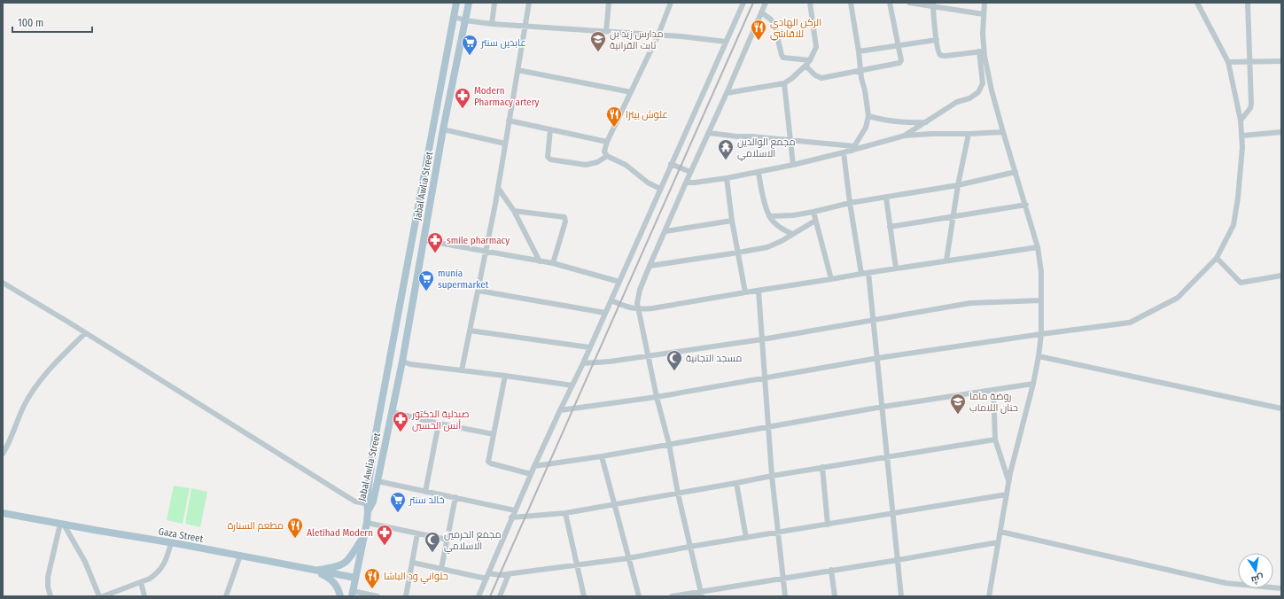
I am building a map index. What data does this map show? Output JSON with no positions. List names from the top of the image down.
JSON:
{
  "streets": {
    "main road": ["Jabal Awlia Street", "Gaza Street"]
  },
  "places": {
    "restaurant": [
      "الركن الهادي للاقاشي",
      "علوش بيتزا",
      "مطعم السنارة",
      "حلواني ود الباشا"
    ],
    "school or university": ["مدارس زيد بن ثابت القرانية", "روضة ماما حنان اللاماب"],
    "supermarket": ["عابدين سنتر", "munia supermarket", "خالد سنتر"],
    "pharmacy": [
      "Modern Pharmacy artery",
      "smile pharmacy",
      "صيدلية الدكتور أنس الحسين",
      "Aletihad Modern"
    ],
    "temple": ["مجمع الوالدين الاسلامي"],
    "mosque": ["مسجد التجانية", "مجمع الحرمين الاسلامي"]
  },
  "scale_bar": "100 m",
  "north": "bottom"
}
